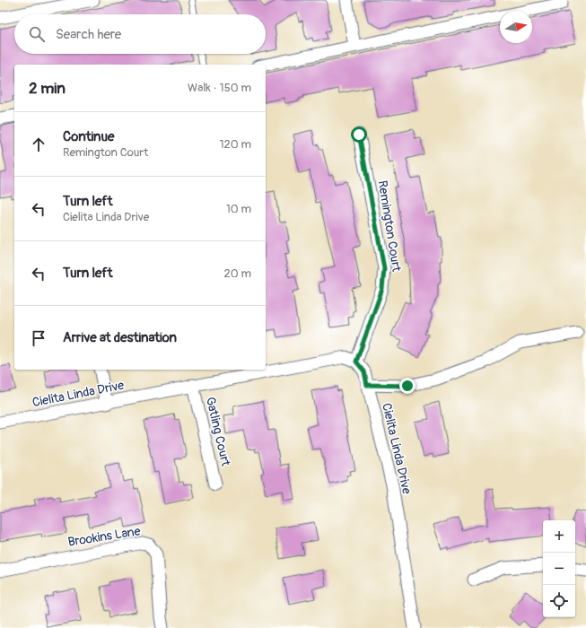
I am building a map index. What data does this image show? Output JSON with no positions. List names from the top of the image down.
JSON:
{
  "streets": {
    "street": [
      "Remington Court",
      "Cielita Linda Drive",
      "Gatling Court",
      "Brookins Lane"
    ]
  },
  "crossings": [
    ["Remington Court", "Cielita Linda Drive"],
    ["Cielita Linda Drive", "Gatling Court"]
  ],
  "north": "right",
  "page": {
    "search": "Search here",
    "heading": ["2 min", "Walk · 150 m"],
    "list": [
      ["Continue", "Remington Court", "120 m"],
      ["Turn left", "Cielita Linda Drive", "10 m"],
      ["Turn left", "20 m"],
      "Arrive at destination"
    ],
    "map_buttons": ["+", "−"]
  }
}
